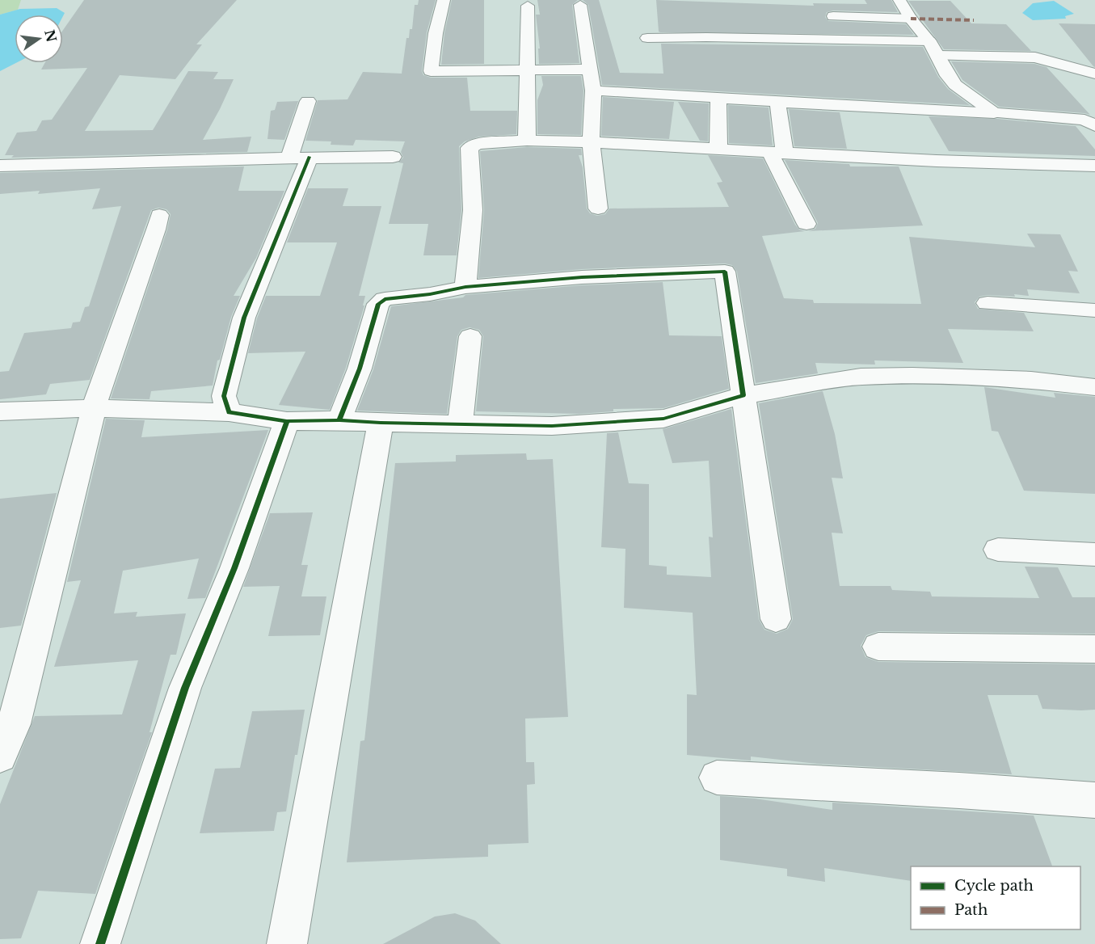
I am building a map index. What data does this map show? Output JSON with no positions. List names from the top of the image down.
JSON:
{
  "legend": ["Cycle path", "Path"],
  "north": "right"
}
